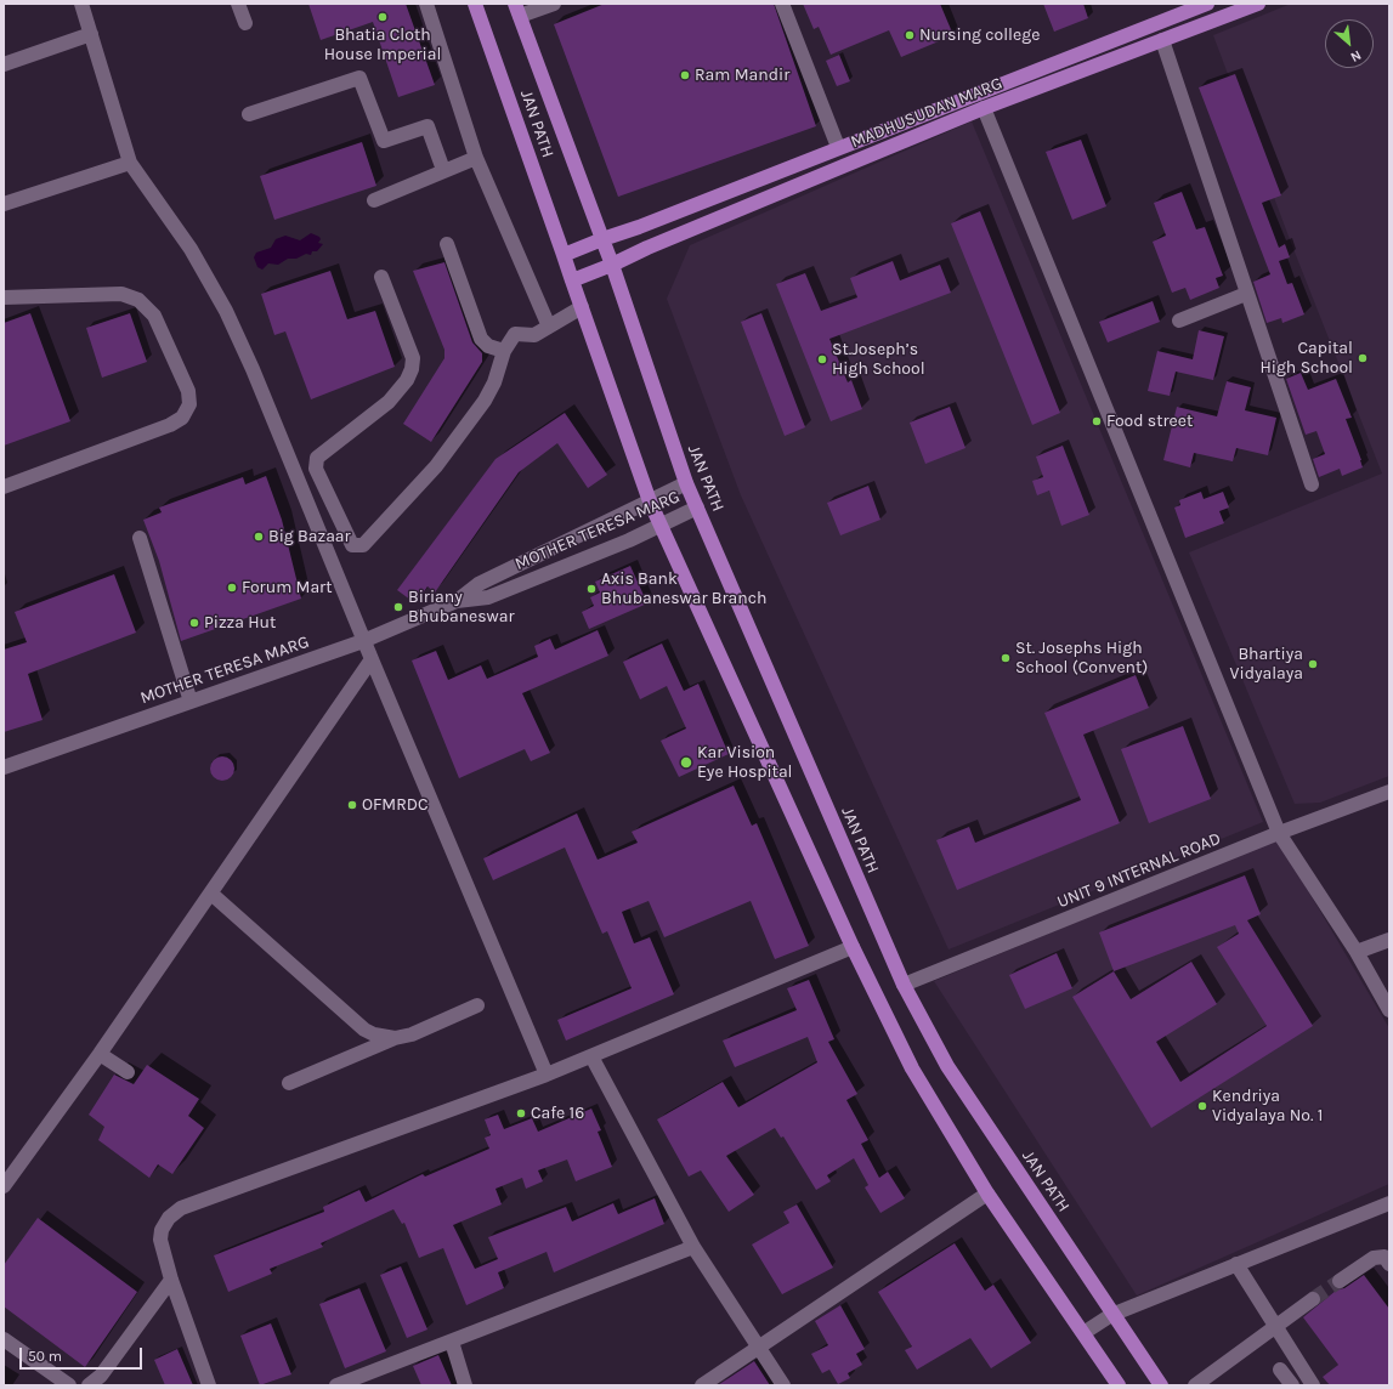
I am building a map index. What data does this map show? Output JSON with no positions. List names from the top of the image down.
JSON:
{
  "streets": {
    "main road": ["MADHUSUDAN MARG", "JAN PATH"],
    "street": ["MOTHER TERESA MARG", "UNIT 9 INTERNAL ROAD"]
  },
  "crossings": [
    ["MADHUSUDAN MARG", "JAN PATH"],
    ["JAN PATH", "MOTHER TERESA MARG"],
    ["JAN PATH", "UNIT 9 INTERNAL ROAD"]
  ],
  "places": [
    "Bhatia Cloth House Imperial",
    "Nursing college",
    "Ram Mandir",
    "Capital High School",
    "St.Joseph’s High School",
    "Food street",
    "Big Bazaar",
    "Forum Mart",
    "Axis Bank Bhubaneswar Branch",
    "Biriany Bhubaneswar",
    "Pizza Hut",
    "St. Josephs High School (Convent)",
    "Bhartiya Vidyalaya",
    "Kar Vision Eye Hospital",
    "OFMRDC",
    "Kendriya Vidyalaya No. 1",
    "Cafe 16"
  ],
  "scale_bar": "50 m",
  "north": "bottom right"
}
